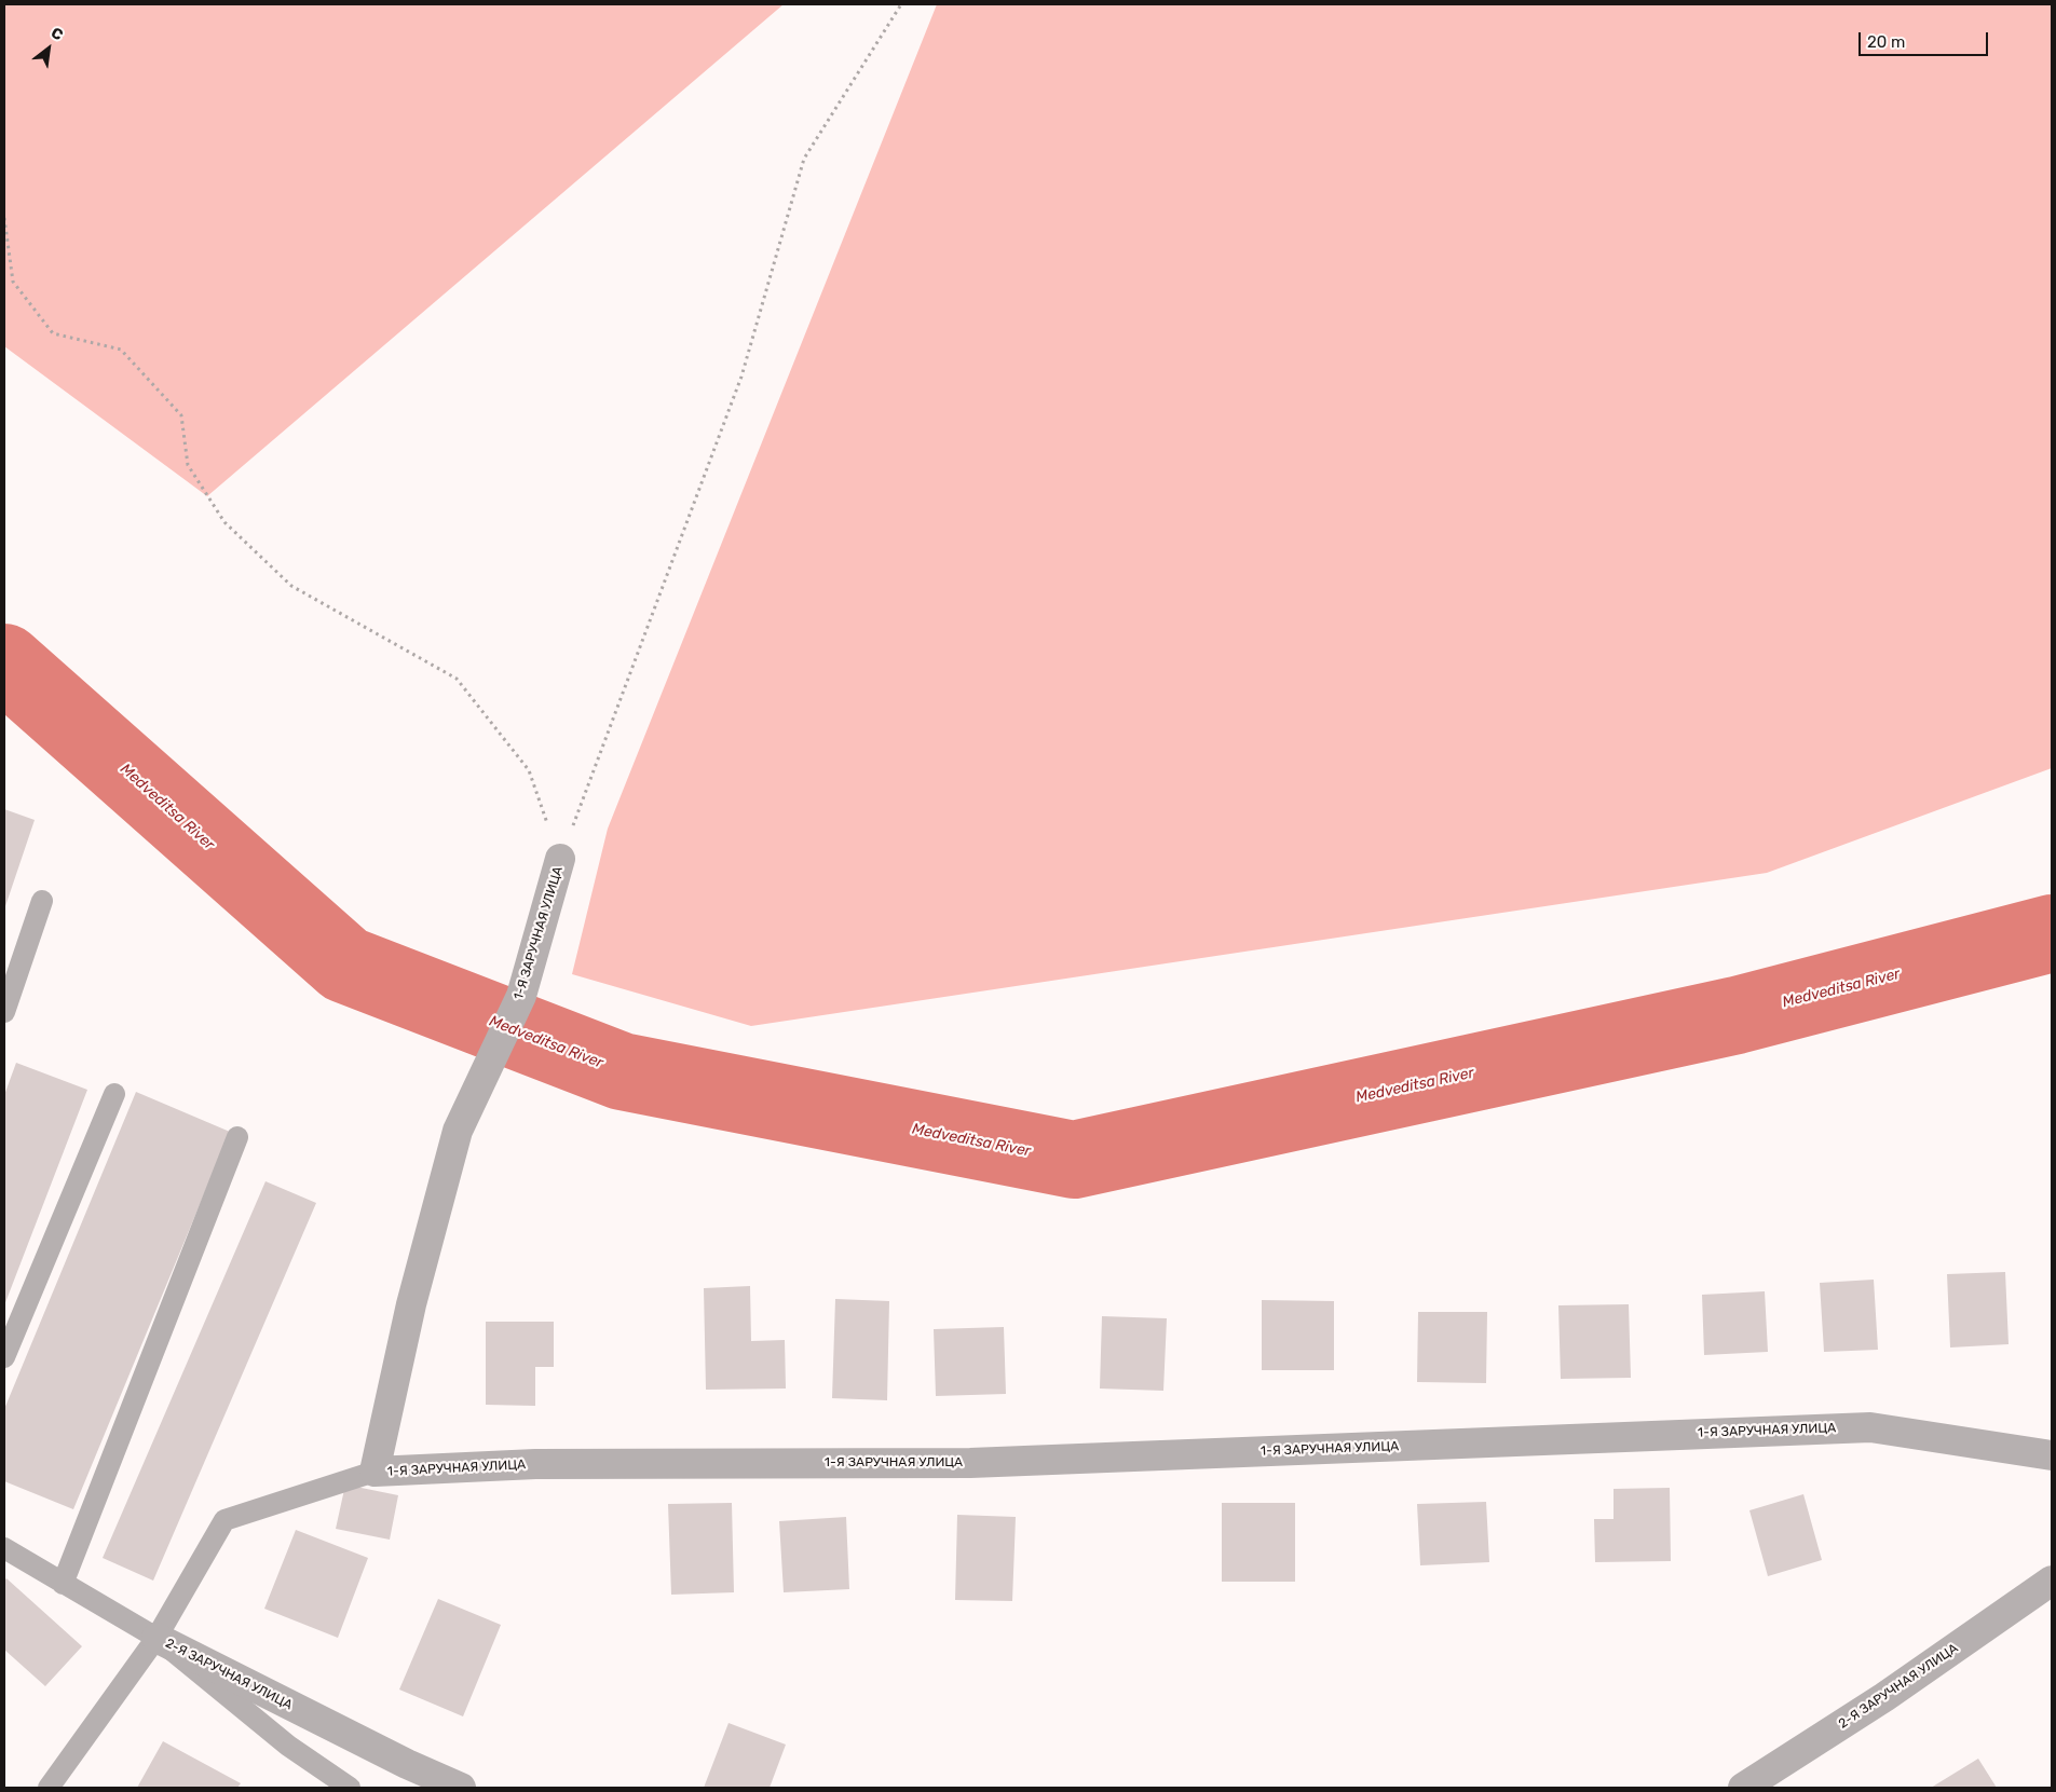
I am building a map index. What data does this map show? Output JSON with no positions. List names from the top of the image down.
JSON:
{
  "streets": {
    "street": ["1-Я ЗАРУЧНАЯ УЛИЦА", "2-Я ЗАРУЧНАЯ УЛИЦА"]
  },
  "water": ["Medveditsa River"],
  "scale_bar": "20 m",
  "north": "top right"
}
